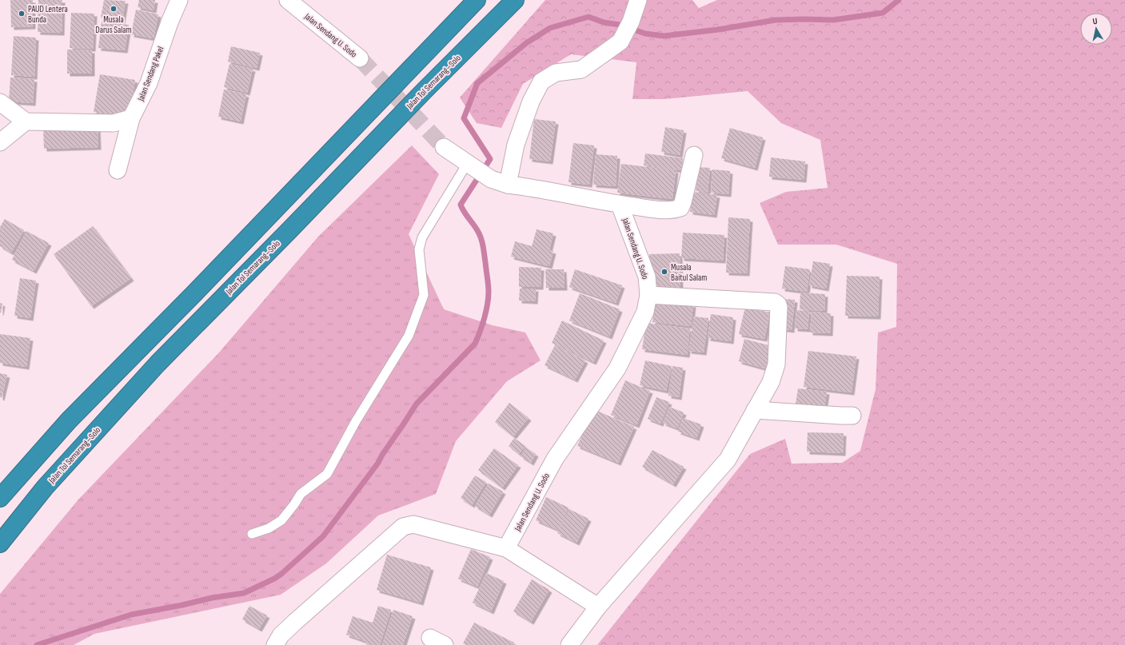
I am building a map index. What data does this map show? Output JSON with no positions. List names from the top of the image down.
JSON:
{
  "streets": {
    "highway": ["Jalan Tol Semarang–Solo"],
    "street": ["Jalan Sendang U. Sodo", "Jalan Sendang Pakel"]
  },
  "places": ["Musala Darus Salam", "PAUD Lentera Bunda", "Musala Baitul Salam"],
  "north": "top"
}
